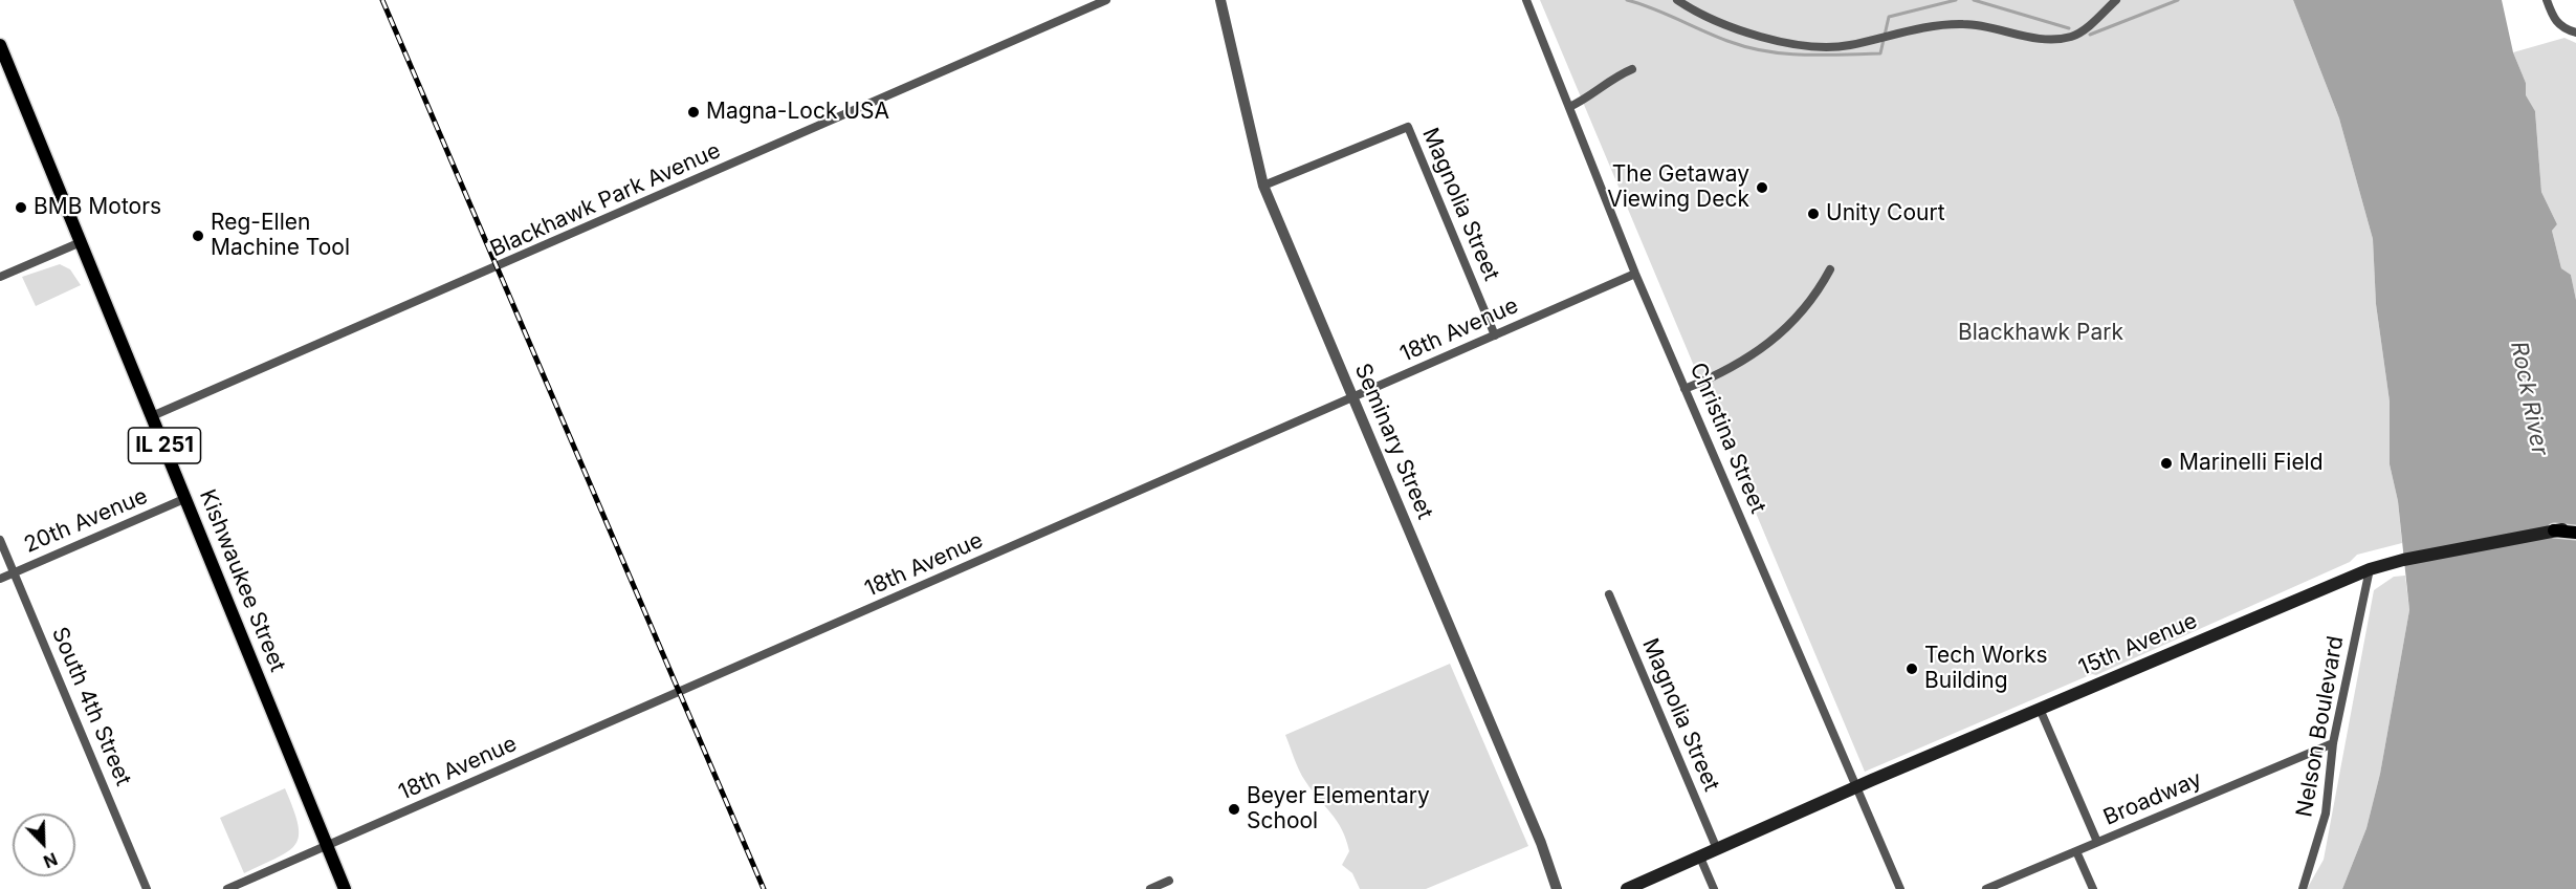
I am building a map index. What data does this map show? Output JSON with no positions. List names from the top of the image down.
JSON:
{
  "streets": {
    "main road": ["IL 251", "Kishwaukee Street", "15th Avenue"],
    "street": [
      "Blackhawk Park Avenue",
      "Magnolia Street",
      "18th Avenue",
      "Christina Street",
      "Seminary Street",
      "20th Avenue",
      "South 4th Street",
      "Nelson Boulevard",
      "Broadway"
    ]
  },
  "crossings": [
    ["Blackhawk Park Avenue", "Kishwaukee Street"],
    ["Magnolia Street", "18th Avenue"],
    ["Magnolia Street", "Seminary Street"],
    ["Magnolia Street", "15th Avenue"],
    ["18th Avenue", "Christina Street"],
    ["18th Avenue", "Seminary Street"],
    ["18th Avenue", "Kishwaukee Street"],
    ["Christina Street", "15th Avenue"],
    ["20th Avenue", "Kishwaukee Street"],
    ["20th Avenue", "South 4th Street"],
    ["15th Avenue", "Nelson Boulevard"],
    ["Nelson Boulevard", "Broadway"]
  ],
  "water": ["Rock River"],
  "parks": ["Blackhawk Park"],
  "places": [
    "Magna-Lock USA",
    "The Getaway Viewing Deck",
    "BMB Motors",
    "Unity Court",
    "Reg-Ellen Machine Tool",
    "Marinelli Field",
    "Tech Works Building",
    "Beyer Elementary School"
  ],
  "north": "bottom right"
}
